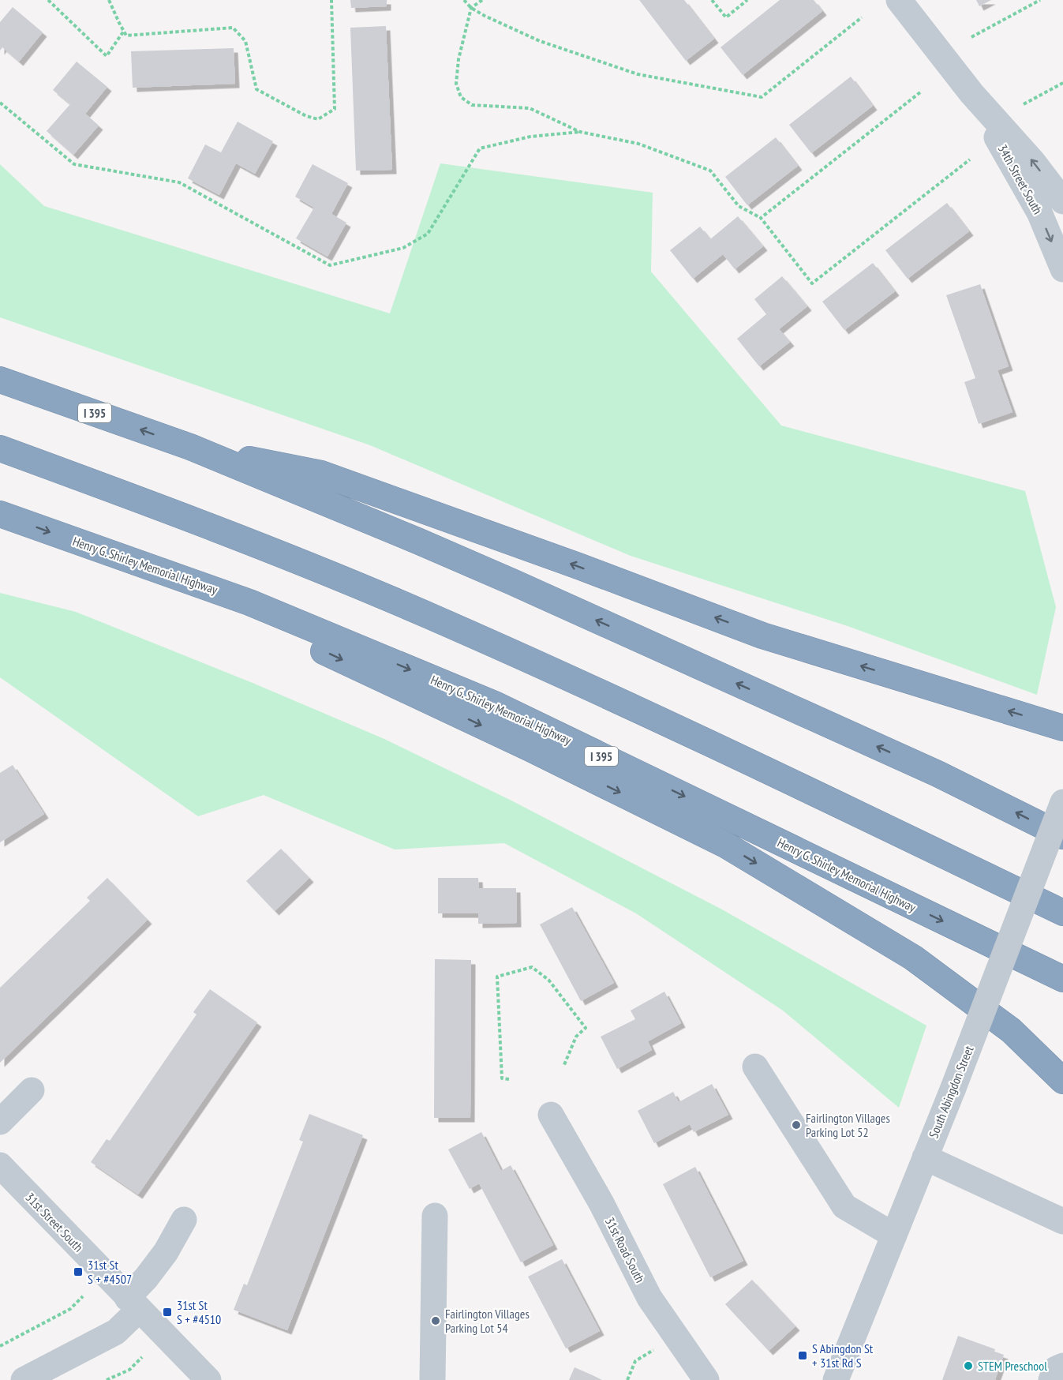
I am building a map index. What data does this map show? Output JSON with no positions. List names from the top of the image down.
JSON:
{
  "streets": {
    "highway": ["I 395", "Henry G. Shirley Memorial Highway"],
    "street": [
      "34th Street South",
      "South Abingdon Street",
      "31st Street South",
      "31st Road South"
    ]
  },
  "places": {
    "other": ["Fairlington Villages Parking Lot 52", "Fairlington Villages Parking Lot 54", "STEM Preschool"],
    "transit": ["31st St S + #4507", "31st St S + #4510", "S Abingdon St + 31st Rd S"]
  }
}
